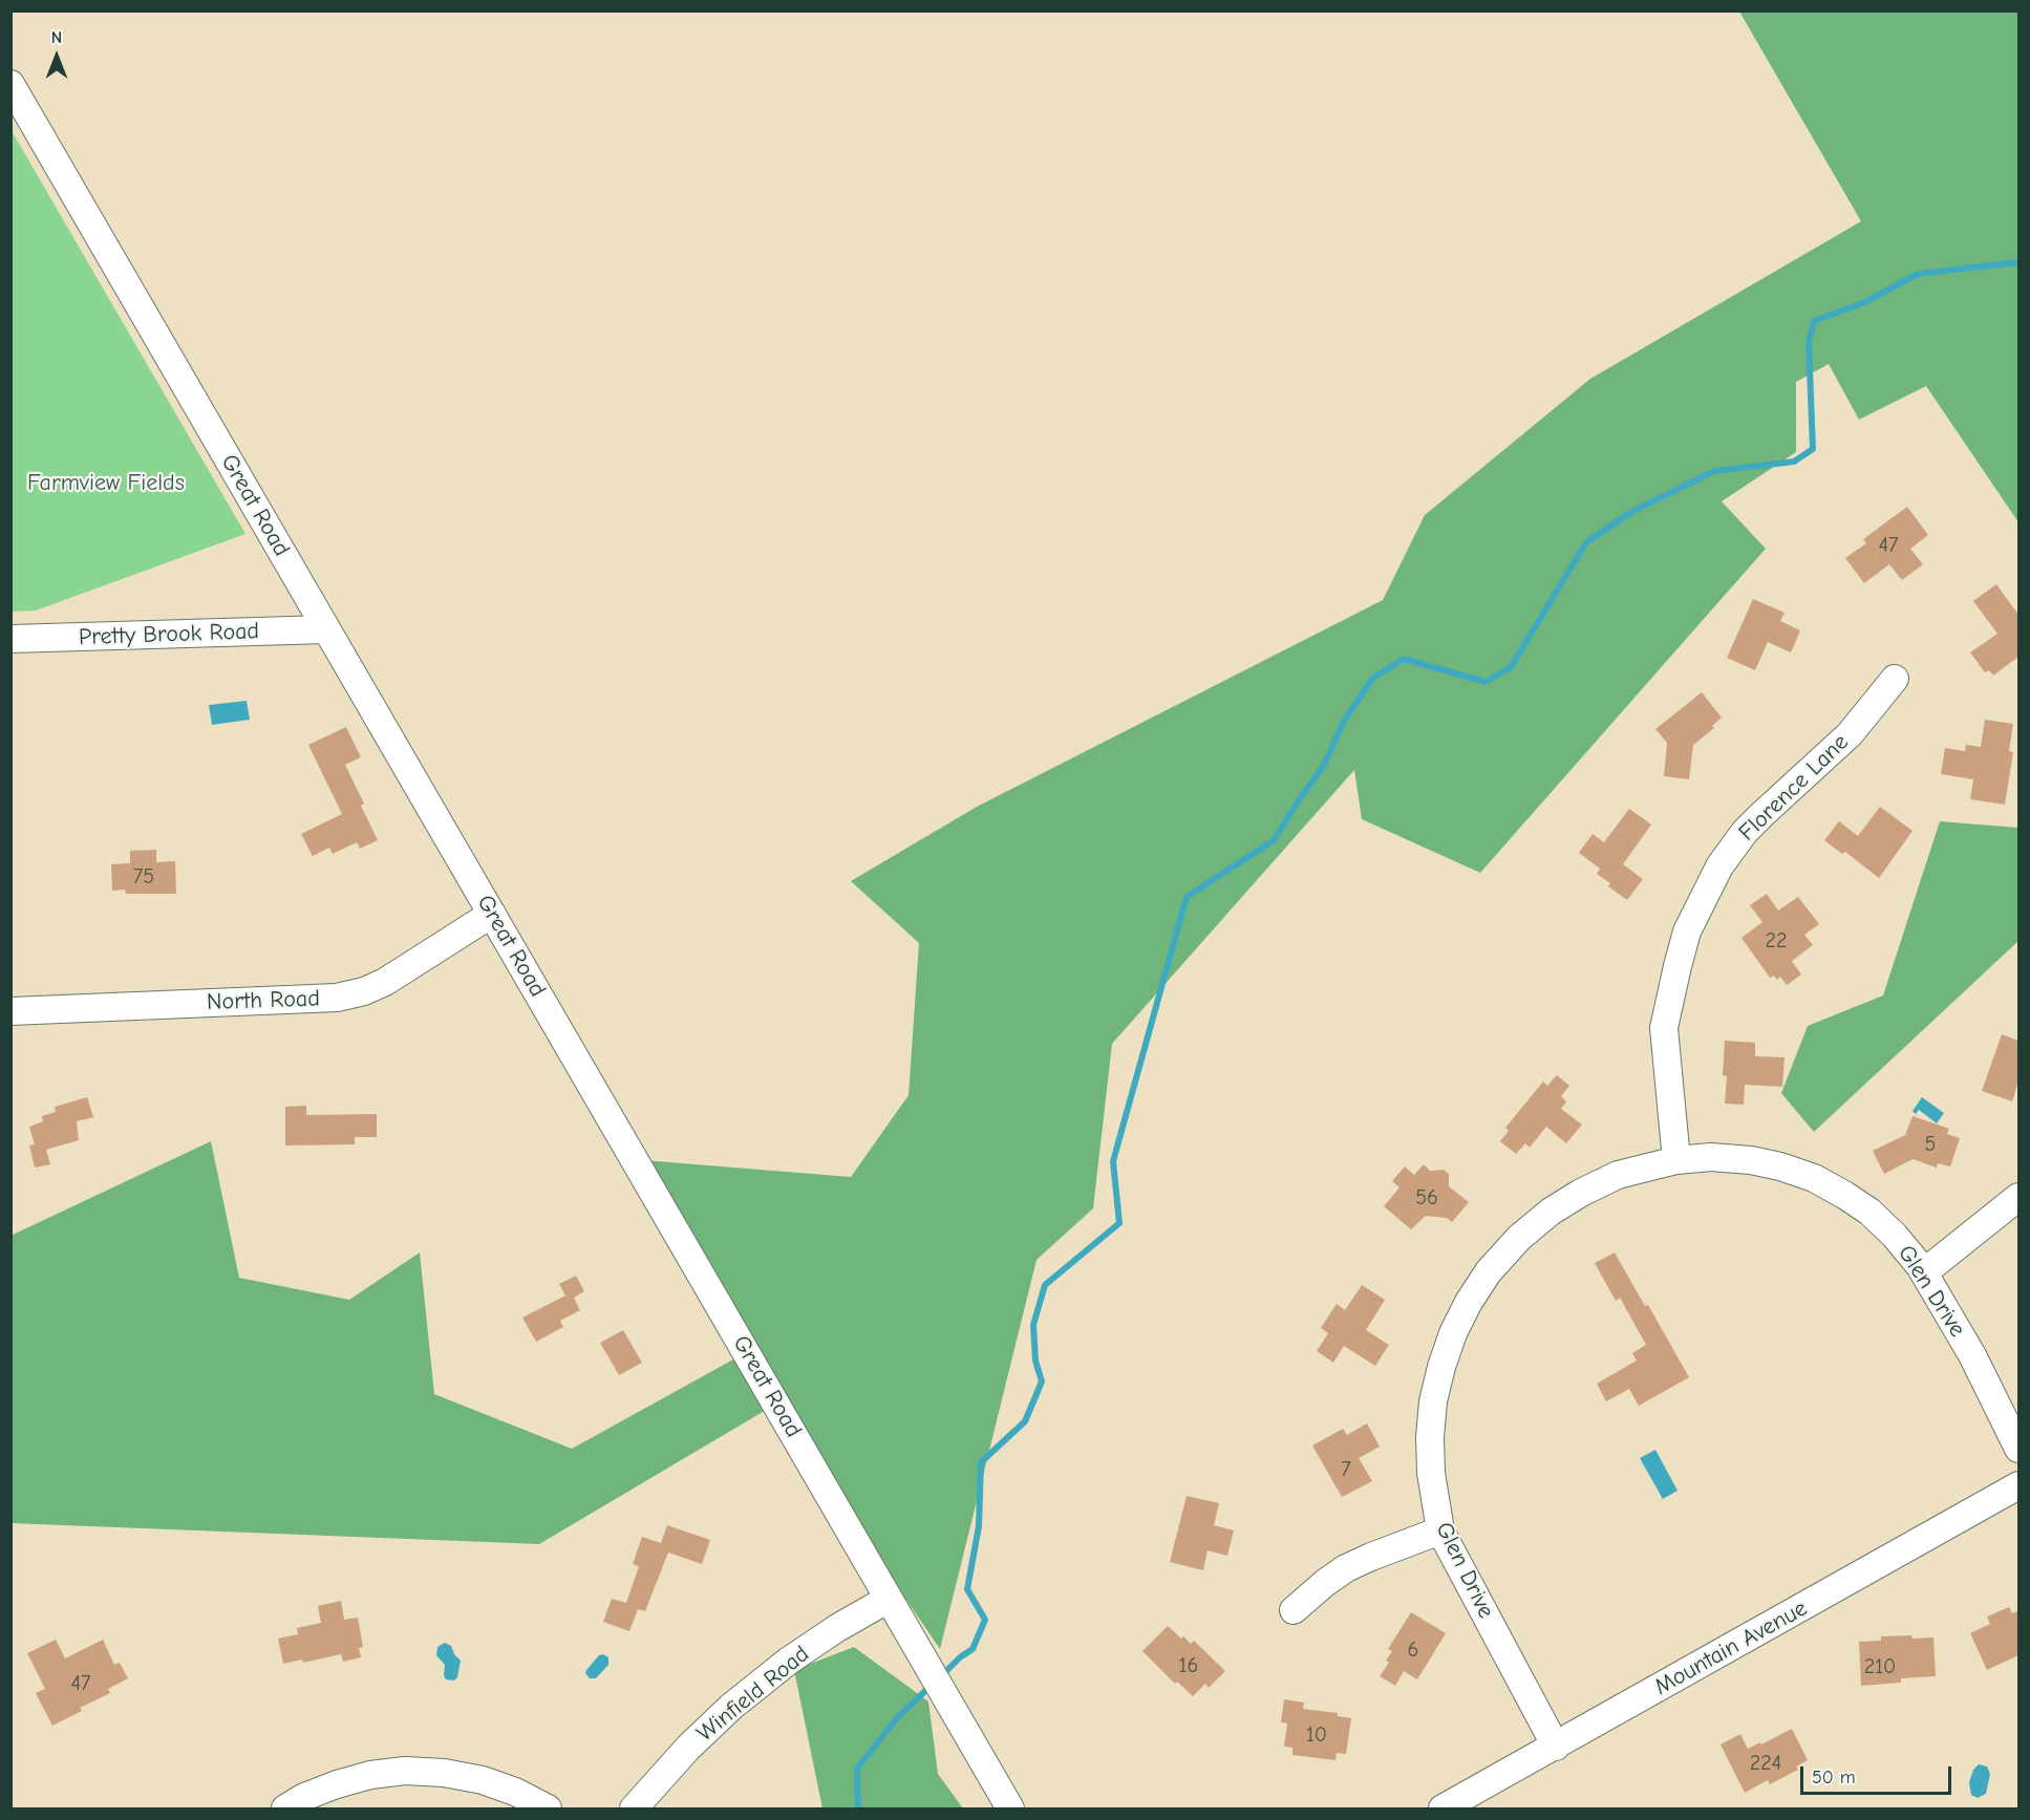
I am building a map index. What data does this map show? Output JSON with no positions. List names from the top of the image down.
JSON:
{
  "streets": {
    "street": [
      "Great Road",
      "Pretty Brook Road",
      "Florence Lane",
      "North Road",
      "Glen Drive",
      "Mountain Avenue",
      "Winfield Road"
    ]
  },
  "crossings": [
    ["Great Road", "Pretty Brook Road"],
    ["Great Road", "North Road"],
    ["Great Road", "Winfield Road"],
    ["Florence Lane", "Glen Drive"],
    ["Glen Drive", "Mountain Avenue"]
  ],
  "parks": ["Farmview Fields"],
  "house_numbers": [
    "47",
    "75",
    "22",
    "5",
    "56",
    "7",
    "6",
    "16",
    "210",
    "47",
    "10",
    "224"
  ],
  "scale_bar": "50 m",
  "north": "top"
}
